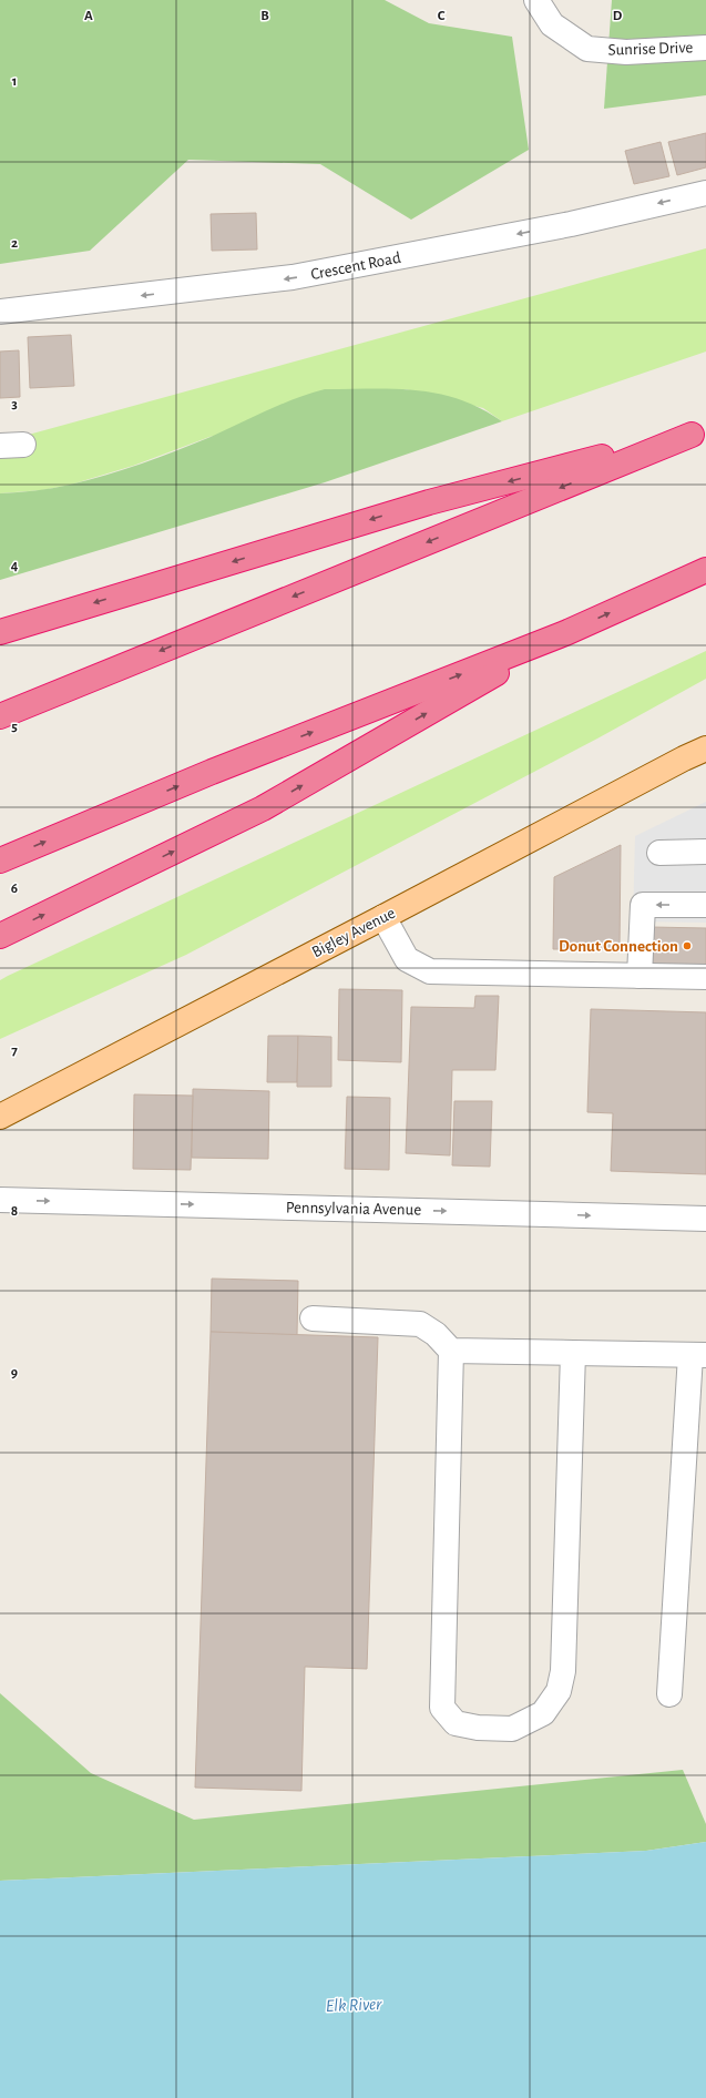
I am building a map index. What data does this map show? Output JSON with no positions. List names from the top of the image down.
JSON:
{
  "streets": {
    "main road": ["Bigley Avenue"],
    "street": ["Sunrise Drive", "Crescent Road", "Pennsylvania Avenue"]
  },
  "one_way": ["Crescent Road"],
  "water": ["Elk River"],
  "places": ["Donut Connection"],
  "grid": {
    "columns": [
      "A",
      "B",
      "C",
      "D"
    ],
    "rows": [
      "1",
      "2",
      "3",
      "4",
      "5",
      "6",
      "7",
      "8",
      "9"
    ]
  }
}
